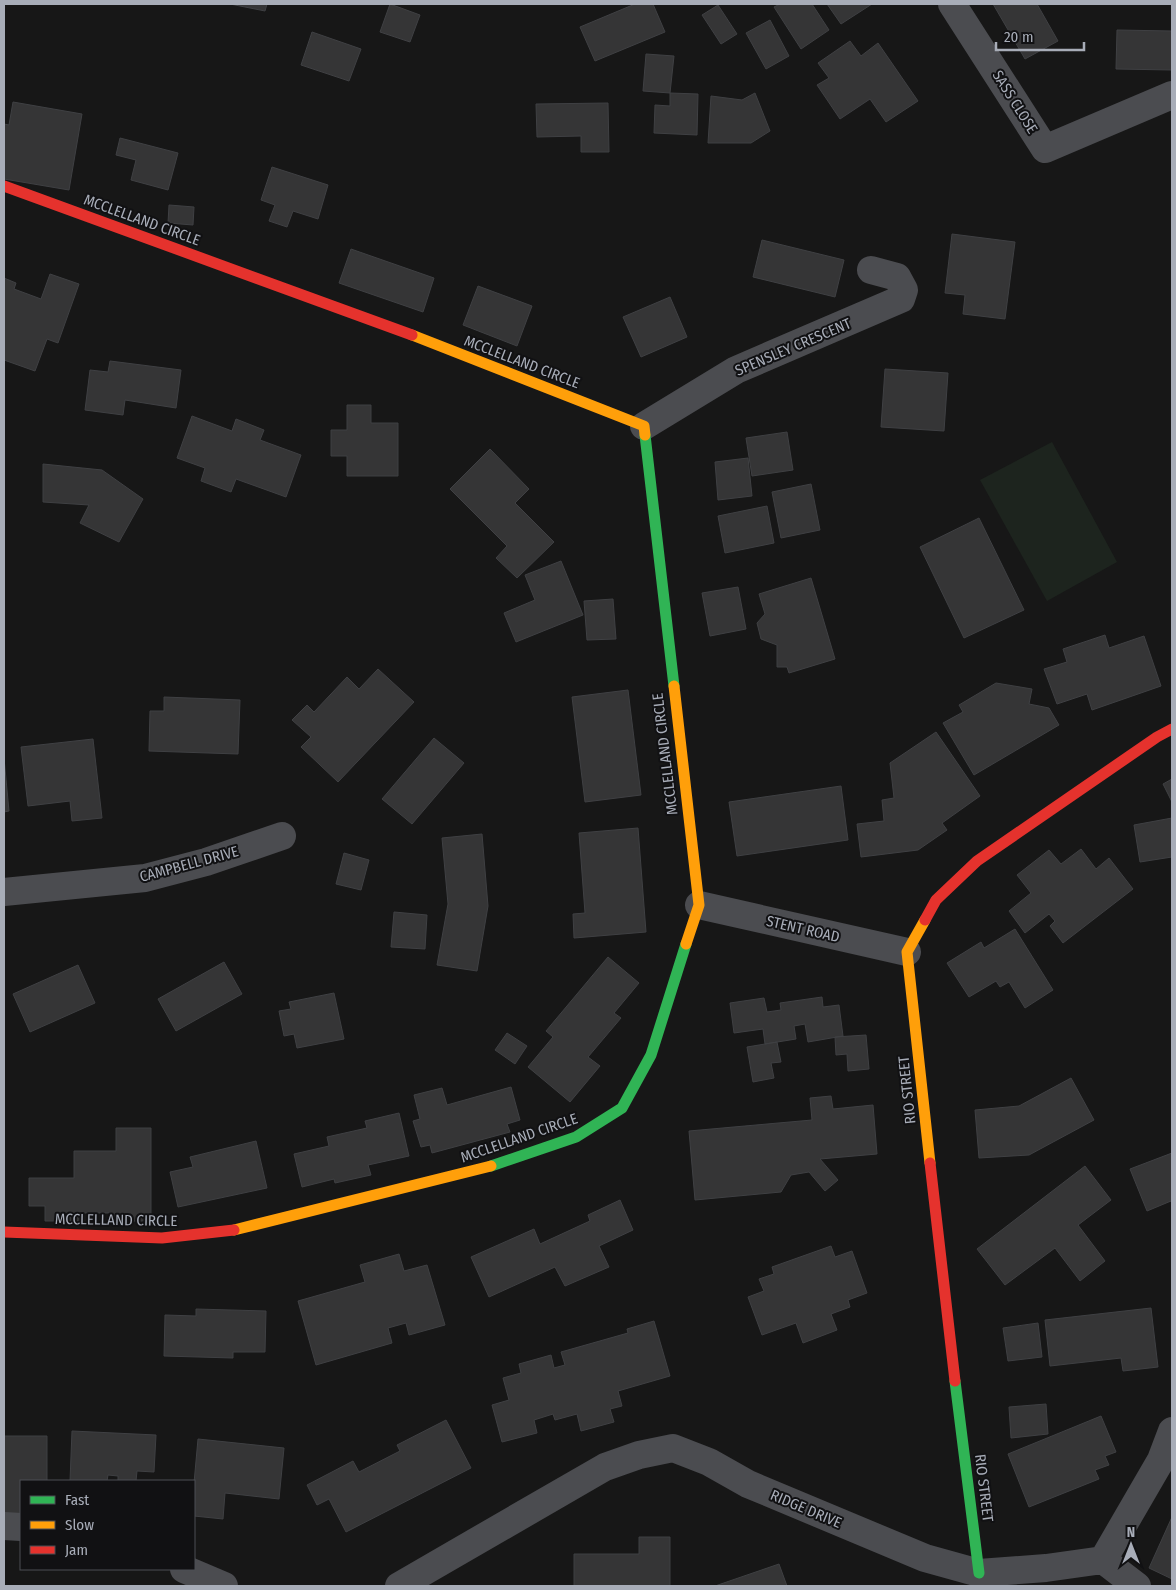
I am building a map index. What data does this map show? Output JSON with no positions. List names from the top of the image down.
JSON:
{
  "streets": {
    "street": [
      "SASS CLOSE",
      "MCCLELLAND CIRCLE",
      "SPENSLEY CRESCENT",
      "CAMPBELL DRIVE",
      "STENT ROAD",
      "RIO STREET",
      "RIDGE DRIVE"
    ]
  },
  "crossings": [
    ["MCCLELLAND CIRCLE", "SPENSLEY CRESCENT"],
    ["MCCLELLAND CIRCLE", "STENT ROAD"],
    ["STENT ROAD", "RIO STREET"],
    ["RIO STREET", "RIDGE DRIVE"]
  ],
  "legend": ["Fast", "Slow", "Jam"],
  "scale_bar": "20 m",
  "north": "top"
}
